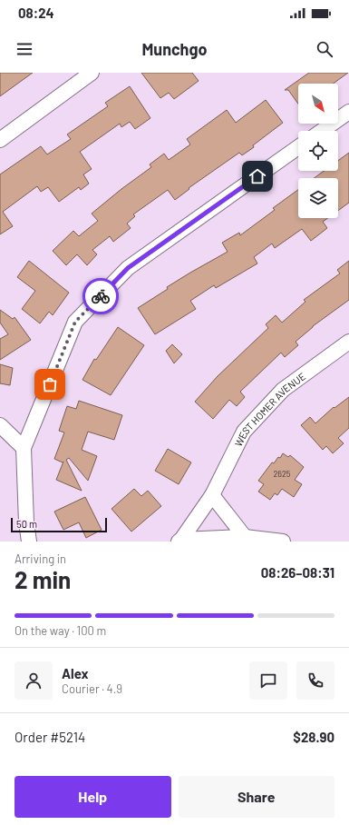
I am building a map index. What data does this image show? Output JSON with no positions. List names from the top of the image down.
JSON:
{
  "streets": {
    "street": ["WEST HOMER AVENUE"]
  },
  "house_numbers": ["2625"],
  "scale_bar": "50 m",
  "north": "bottom right",
  "page": {
    "status": "08:24",
    "header": "Munchgo",
    "scale": "50 m",
    "heading": ["2 min", "Arriving in", "08:26–08:31"],
    "panel": [
      "Alex",
      "Courier · 4.9",
      "Order #5214",
      "$28.90"
    ],
    "bar": "On the way · 100 m",
    "buttons": ["Help", "Share"]
  }
}
